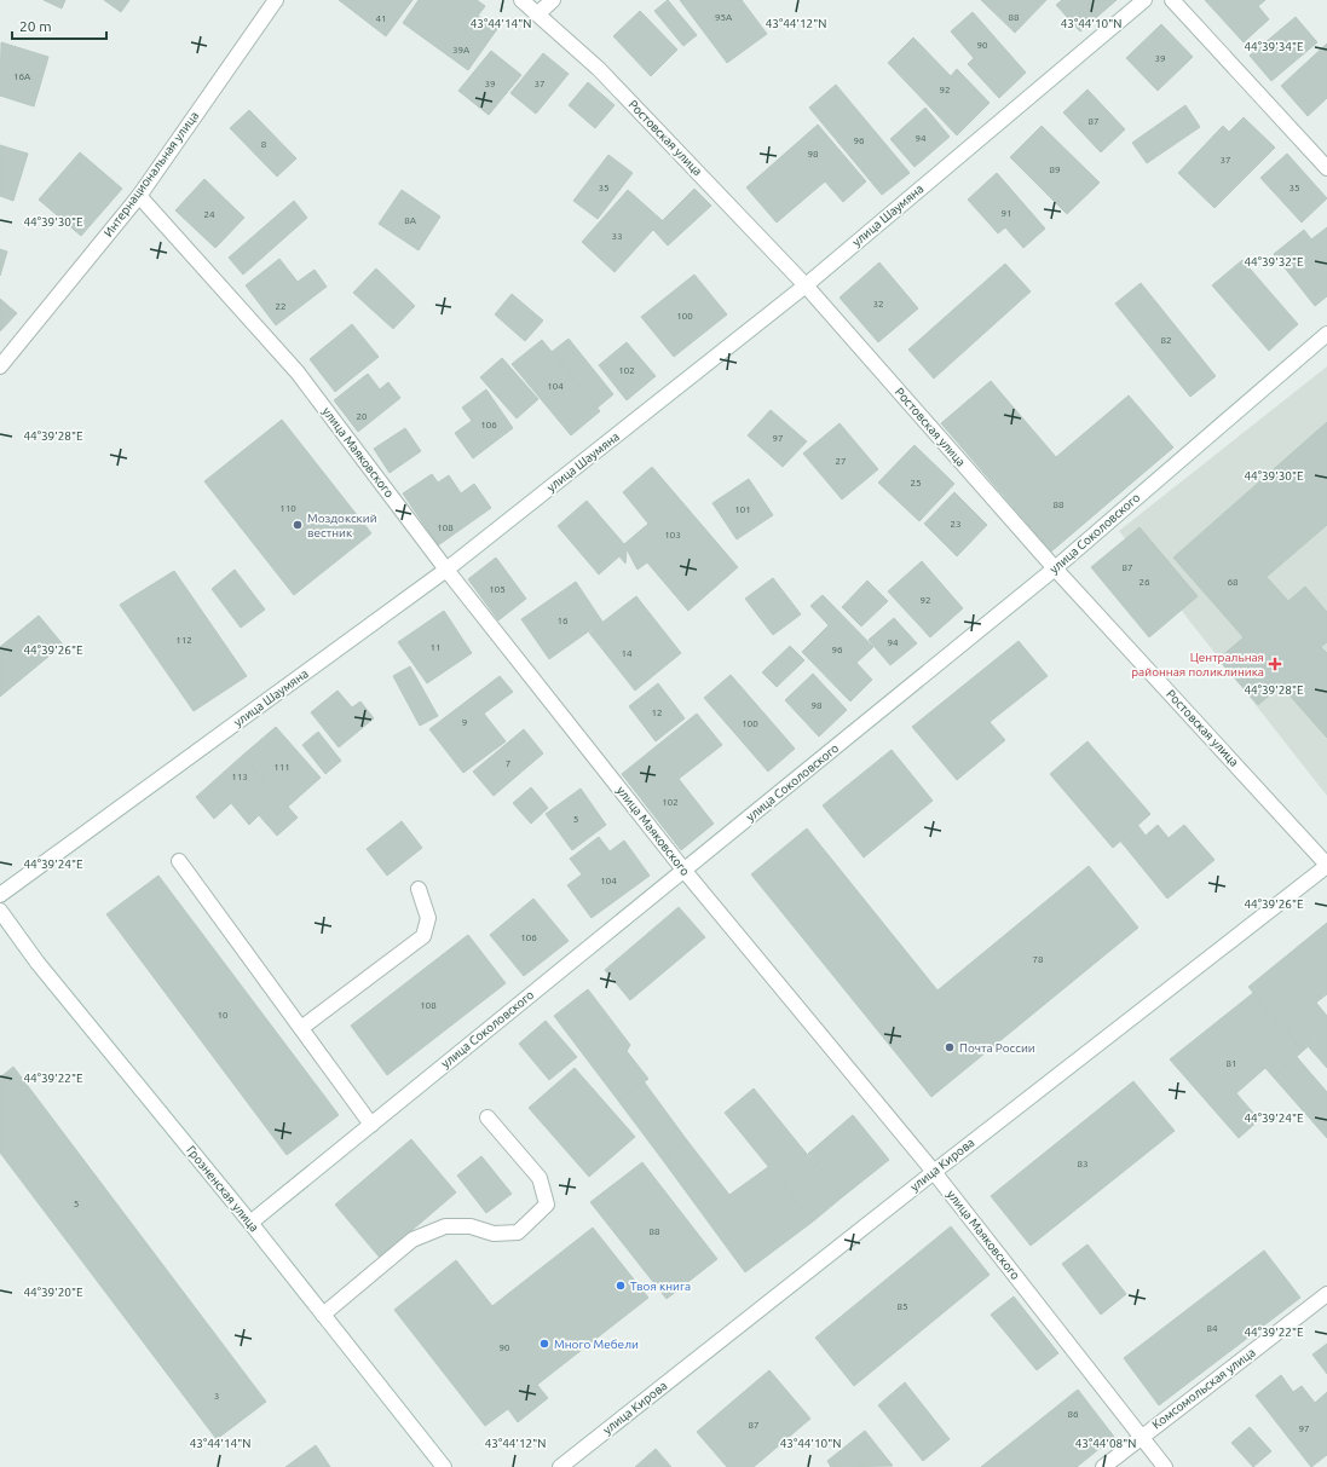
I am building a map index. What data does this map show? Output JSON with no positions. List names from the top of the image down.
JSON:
{
  "streets": {
    "street": [
      "Ростовская улица",
      "Интернациональная улица",
      "улица Шаумяна",
      "улица Маяковского",
      "улица Соколовского",
      "улица Кирова",
      "Грозненская улица",
      "Комсомольская улица"
    ]
  },
  "crossings": [
    ["Ростовская улица", "улица Шаумяна"],
    ["Ростовская улица", "улица Соколовского"],
    ["Ростовская улица", "улица Кирова"],
    ["Интернациональная улица", "улица Маяковского"],
    ["улица Шаумяна", "улица Маяковского"],
    ["улица Маяковского", "улица Соколовского"],
    ["улица Маяковского", "улица Кирова"],
    ["улица Маяковского", "Комсомольская улица"],
    ["улица Соколовского", "Грозненская улица"]
  ],
  "places": {
    "other": [
      "Моздокский вестник",
      "Почта России",
      "Твоя книга",
      "Много Мебели"
    ],
    "health": ["Центральная районная поликлиника"]
  },
  "house_numbers": [
    "95А",
    "88",
    "41",
    "90",
    "39А",
    "39",
    "16А",
    "39",
    "37",
    "92",
    "87",
    "94",
    "96",
    "8",
    "98",
    "37",
    "89",
    "35",
    "35",
    "91",
    "24",
    "8А",
    "33",
    "32",
    "22",
    "100",
    "82",
    "102",
    "104",
    "20",
    "106",
    "97",
    "27",
    "25",
    "88",
    "110",
    "101",
    "23",
    "108",
    "103",
    "87",
    "26",
    "68",
    "105",
    "92",
    "16",
    "112",
    "94",
    "11",
    "96",
    "14",
    "98",
    "12",
    "9",
    "100",
    "7",
    "111",
    "113",
    "102",
    "5",
    "104",
    "106",
    "78",
    "108",
    "10",
    "81",
    "83",
    "5",
    "88",
    "85",
    "84",
    "90",
    "3",
    "86",
    "87",
    "97"
  ],
  "scale_bar": "20 m",
  "coordinates": [
    "43°44'14\"N",
    "43°44'12\"N",
    "43°44'10\"N",
    "44°39'34\"E",
    "44°39'30\"E",
    "44°39'32\"E",
    "44°39'28\"E",
    "44°39'26\"E",
    "44°39'24\"E",
    "44°39'22\"E",
    "44°39'20\"E",
    "43°44'08\"N"
  ]
}
